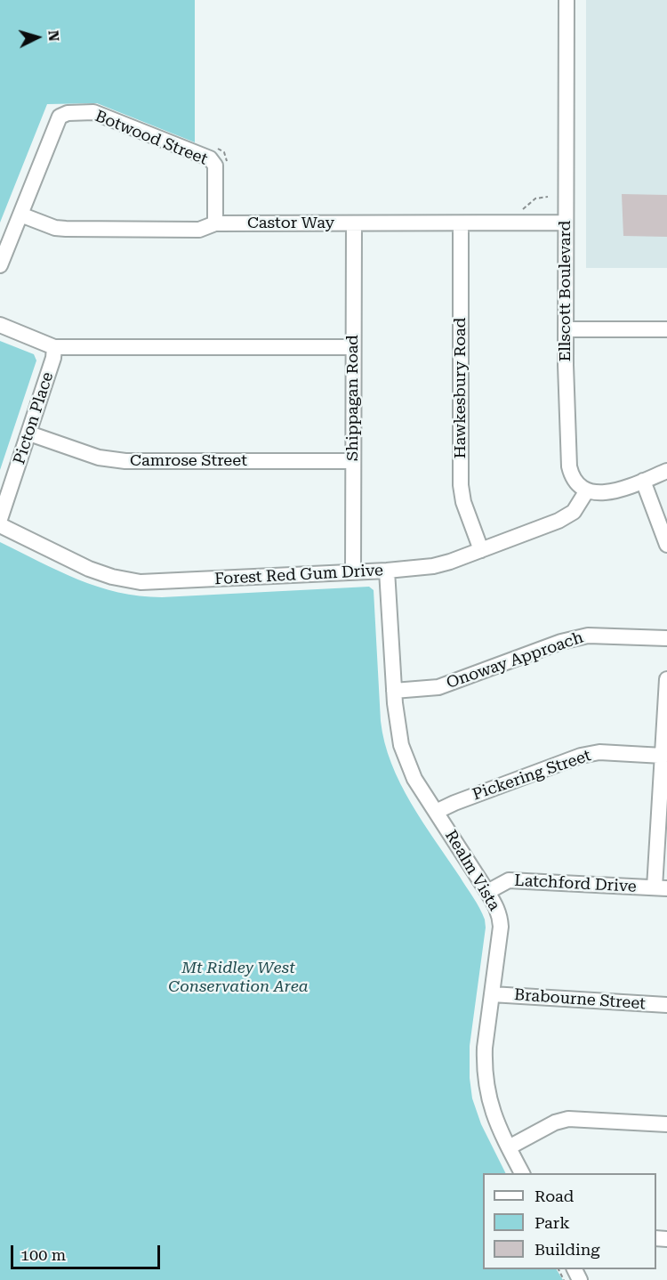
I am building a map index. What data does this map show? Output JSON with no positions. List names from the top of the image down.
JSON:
{
  "streets": {
    "street": [
      "Botwood Street",
      "Castor Way",
      "Ellscott Boulevard",
      "Hawkesbury Road",
      "Shippagan Road",
      "Picton Place",
      "Camrose Street",
      "Forest Red Gum Drive",
      "Onoway Approach",
      "Pickering Street",
      "Realm Vista",
      "Latchford Drive",
      "Brabourne Street"
    ]
  },
  "crossings": [
    ["Botwood Street", "Castor Way"],
    ["Castor Way", "Ellscott Boulevard"],
    ["Castor Way", "Hawkesbury Road"],
    ["Castor Way", "Shippagan Road"],
    ["Ellscott Boulevard", "Forest Red Gum Drive"],
    ["Hawkesbury Road", "Forest Red Gum Drive"],
    ["Shippagan Road", "Camrose Street"],
    ["Shippagan Road", "Forest Red Gum Drive"],
    ["Picton Place", "Camrose Street"],
    ["Forest Red Gum Drive", "Realm Vista"],
    ["Onoway Approach", "Realm Vista"],
    ["Pickering Street", "Realm Vista"],
    ["Realm Vista", "Latchford Drive"],
    ["Realm Vista", "Brabourne Street"]
  ],
  "parks": ["Mt Ridley West Conservation Area"],
  "legend": ["Road", "Park", "Building"],
  "scale_bar": "100 m",
  "north": "right"
}
